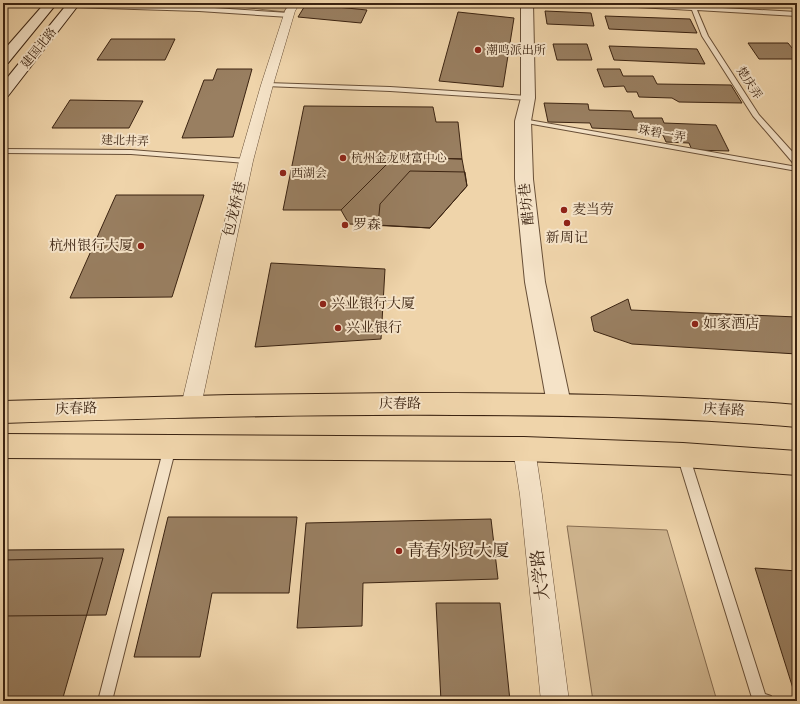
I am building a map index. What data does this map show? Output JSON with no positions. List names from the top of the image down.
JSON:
{
  "streets": {
    "main road": ["庆春路"],
    "street": [
      "建国北路",
      "醋坊巷",
      "包龙桥巷",
      "大学路"
    ],
    "lane": ["楚庆弄", "珠碧一弄", "建北井弄"]
  },
  "crossings": [
    ["建国北路", "包龙桥巷"],
    ["珠碧一弄", "醋坊巷"],
    ["建北井弄", "包龙桥巷"],
    ["醋坊巷", "庆春路"],
    ["包龙桥巷", "庆春路"]
  ],
  "places": [
    "潮鸣派出所",
    "杭州金龙财富中心",
    "西湖会",
    "麦当劳",
    "新周记",
    "罗森",
    "杭州银行大厦",
    "兴业银行大厦",
    "如家酒店",
    "兴业银行",
    "青春外贸大厦"
  ]
}
